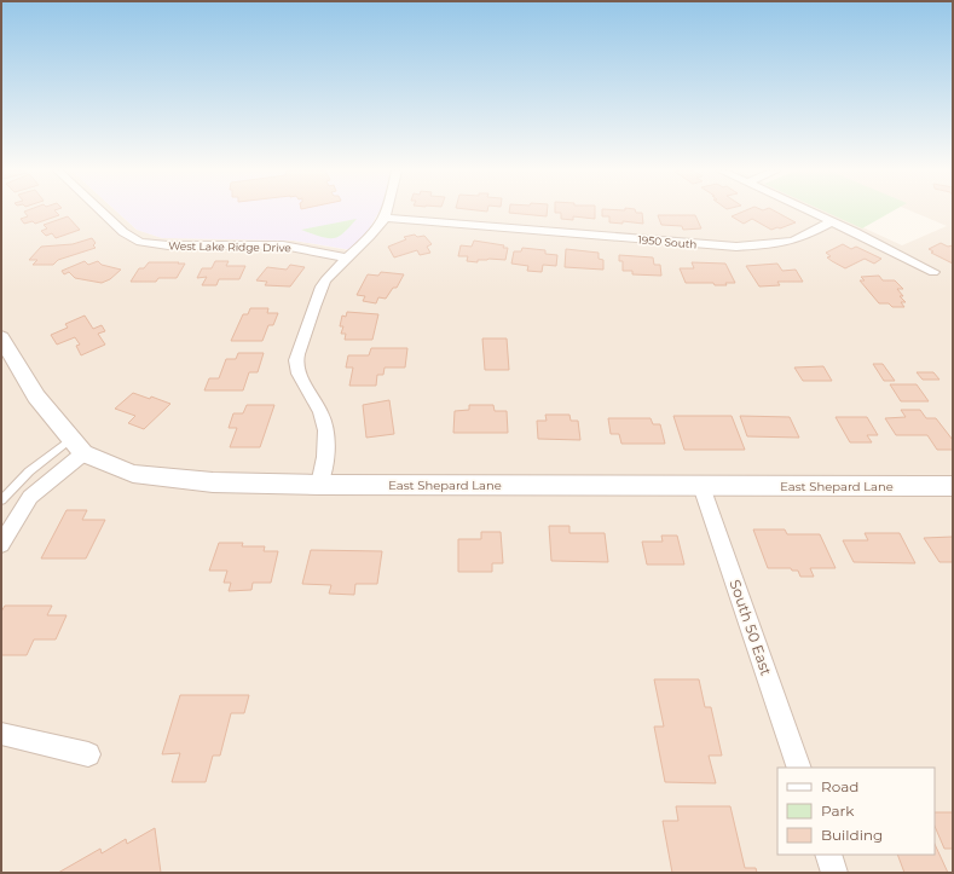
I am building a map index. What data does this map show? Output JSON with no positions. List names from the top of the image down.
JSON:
{
  "streets": {
    "street": [
      "1950 South",
      "West Lake Ridge Drive",
      "East Shepard Lane",
      "South 50 East"
    ]
  },
  "crossings": [
    ["East Shepard Lane", "South 50 East"]
  ],
  "legend": ["Road", "Park", "Building"]
}
